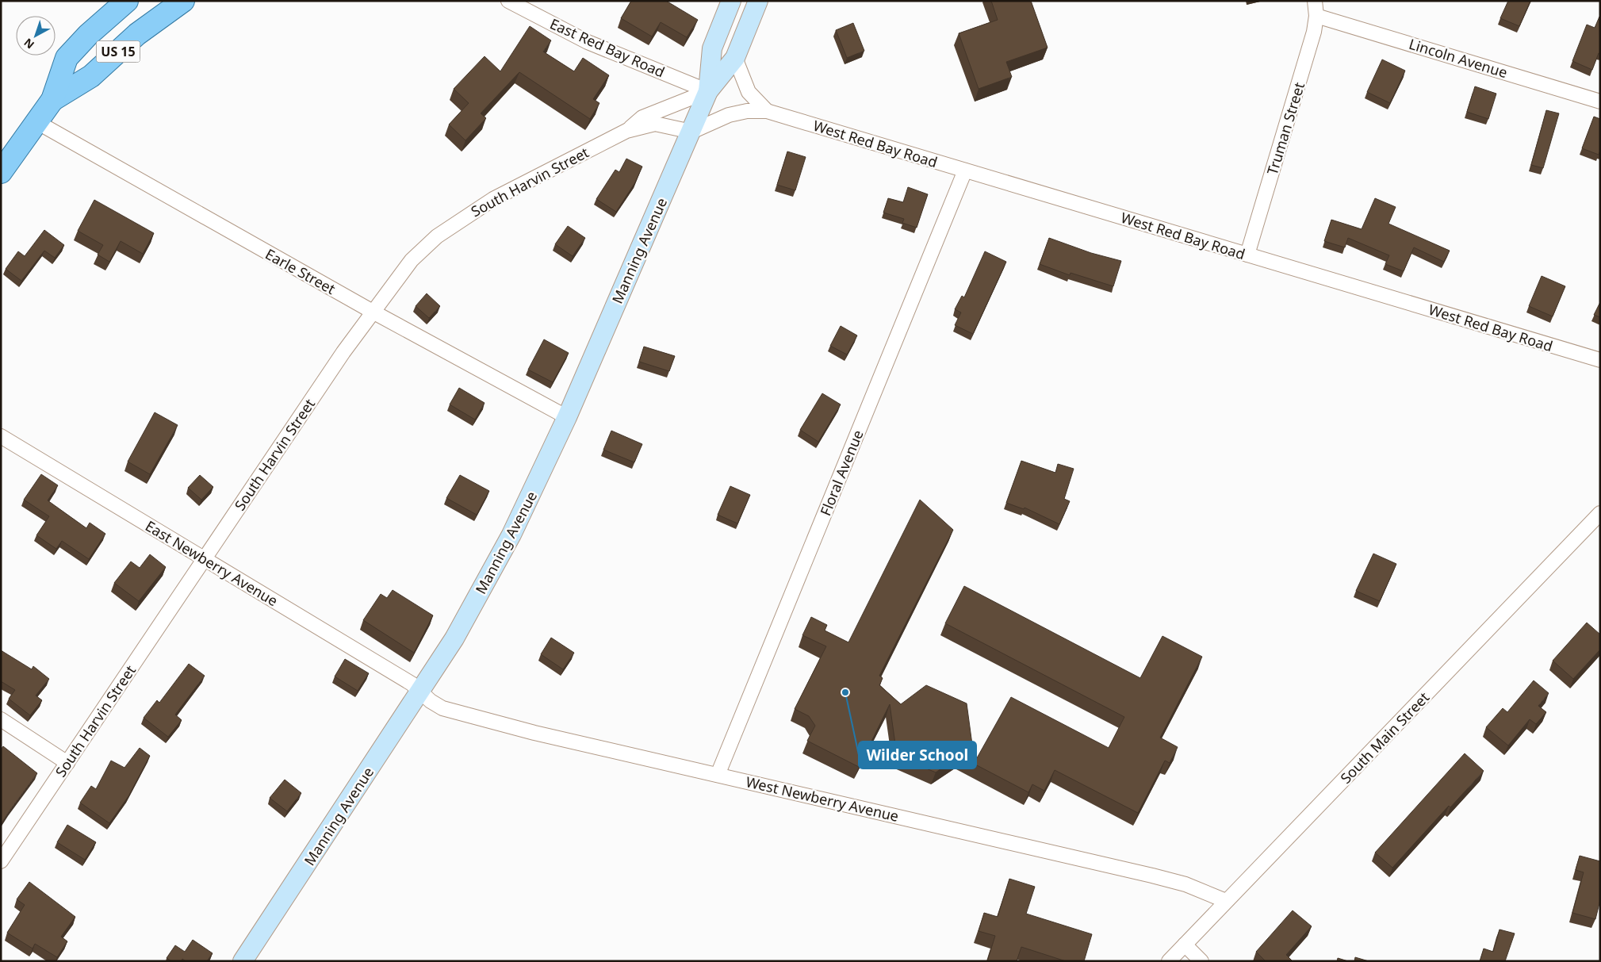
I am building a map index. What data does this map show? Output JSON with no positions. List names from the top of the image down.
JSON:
{
  "streets": {
    "main road": ["US 15", "Manning Avenue"],
    "street": [
      "East Red Bay Road",
      "Lincoln Avenue",
      "Truman Street",
      "West Red Bay Road",
      "South Harvin Street",
      "Earle Street",
      "Floral Avenue",
      "East Newberry Avenue",
      "South Main Street",
      "West Newberry Avenue"
    ]
  },
  "crossings": [
    ["East Red Bay Road", "South Harvin Street"],
    ["East Red Bay Road", "Manning Avenue"],
    ["US 15", "Earle Street"],
    ["Lincoln Avenue", "Truman Street"],
    ["Truman Street", "West Red Bay Road"],
    ["West Red Bay Road", "South Harvin Street"],
    ["West Red Bay Road", "Manning Avenue"],
    ["West Red Bay Road", "Floral Avenue"],
    ["South Harvin Street", "Manning Avenue"],
    ["South Harvin Street", "Earle Street"],
    ["South Harvin Street", "East Newberry Avenue"],
    ["Manning Avenue", "Earle Street"],
    ["Manning Avenue", "East Newberry Avenue"],
    ["Manning Avenue", "West Newberry Avenue"],
    ["Floral Avenue", "West Newberry Avenue"],
    ["East Newberry Avenue", "West Newberry Avenue"],
    ["South Main Street", "West Newberry Avenue"]
  ],
  "places": ["Wilder School"],
  "north": "bottom left"
}
